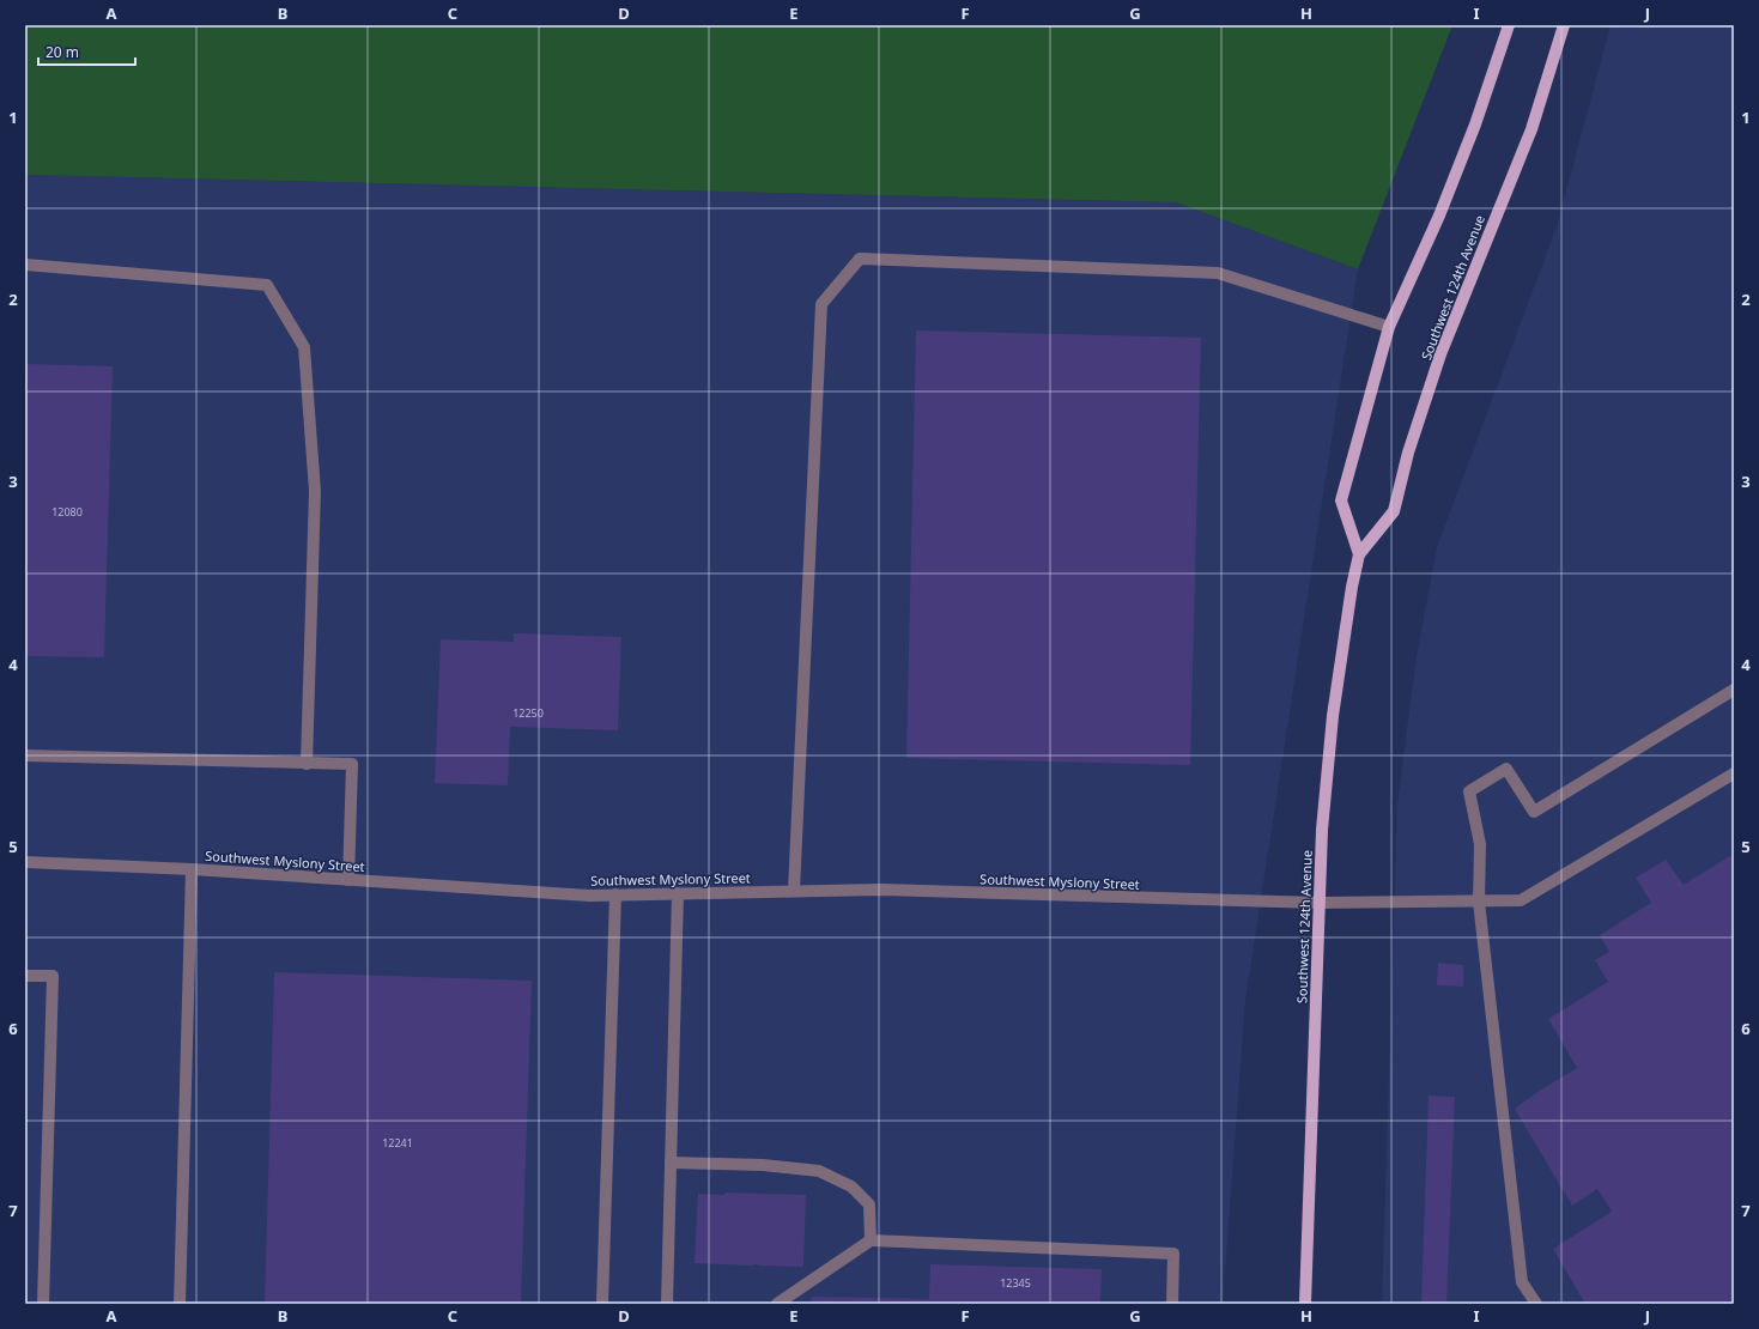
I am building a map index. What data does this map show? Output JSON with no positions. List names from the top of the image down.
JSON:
{
  "streets": {
    "main road": ["Southwest 124th Avenue"],
    "street": ["Southwest Myslony Street"]
  },
  "crossings": [
    ["Southwest 124th Avenue", "Southwest Myslony Street"]
  ],
  "house_numbers": [
    "12080",
    "12250",
    "12241",
    "12345"
  ],
  "scale_bar": "20 m",
  "grid": {
    "columns": [
      "A",
      "B",
      "C",
      "D",
      "E",
      "F",
      "G",
      "H",
      "I",
      "J"
    ],
    "rows": [
      "1",
      "2",
      "3",
      "4",
      "5",
      "6",
      "7"
    ]
  }
}
